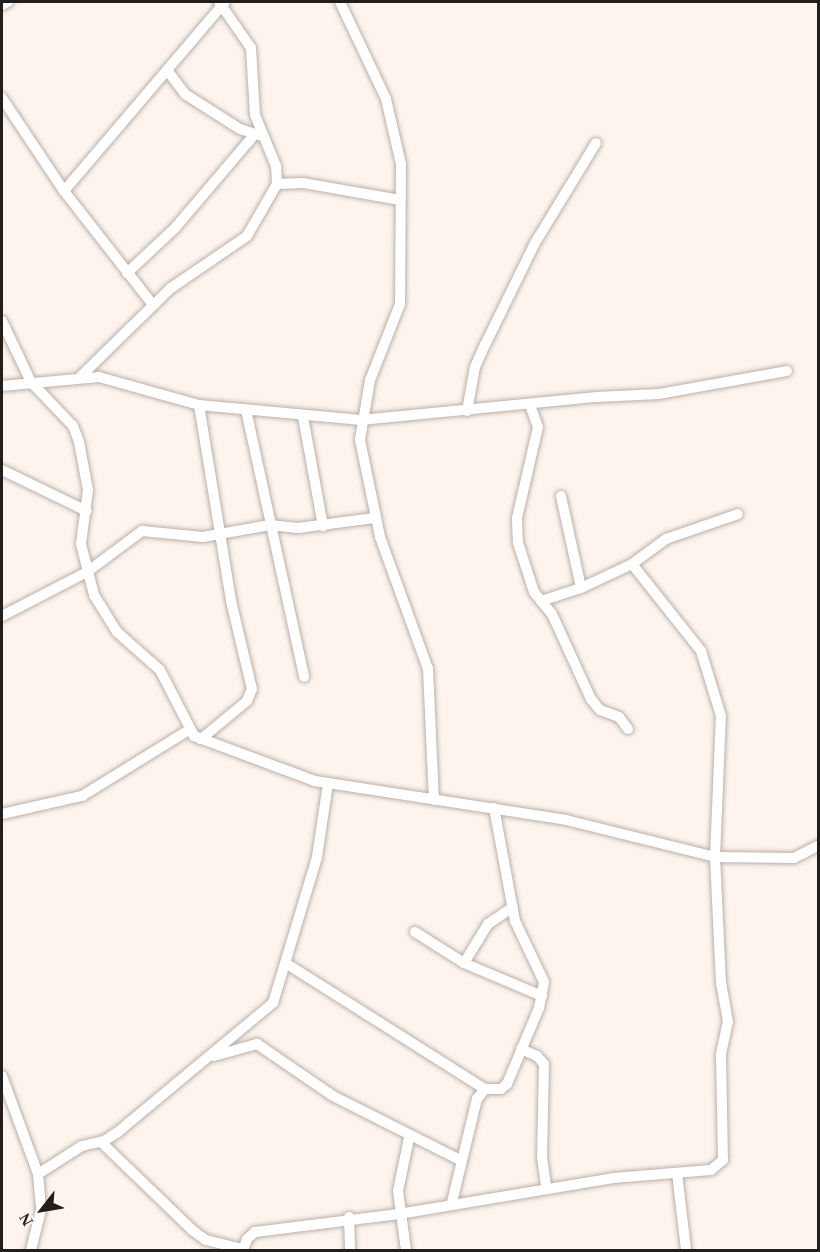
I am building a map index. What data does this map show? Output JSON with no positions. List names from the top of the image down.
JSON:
{
  "north": "bottom left"
}
